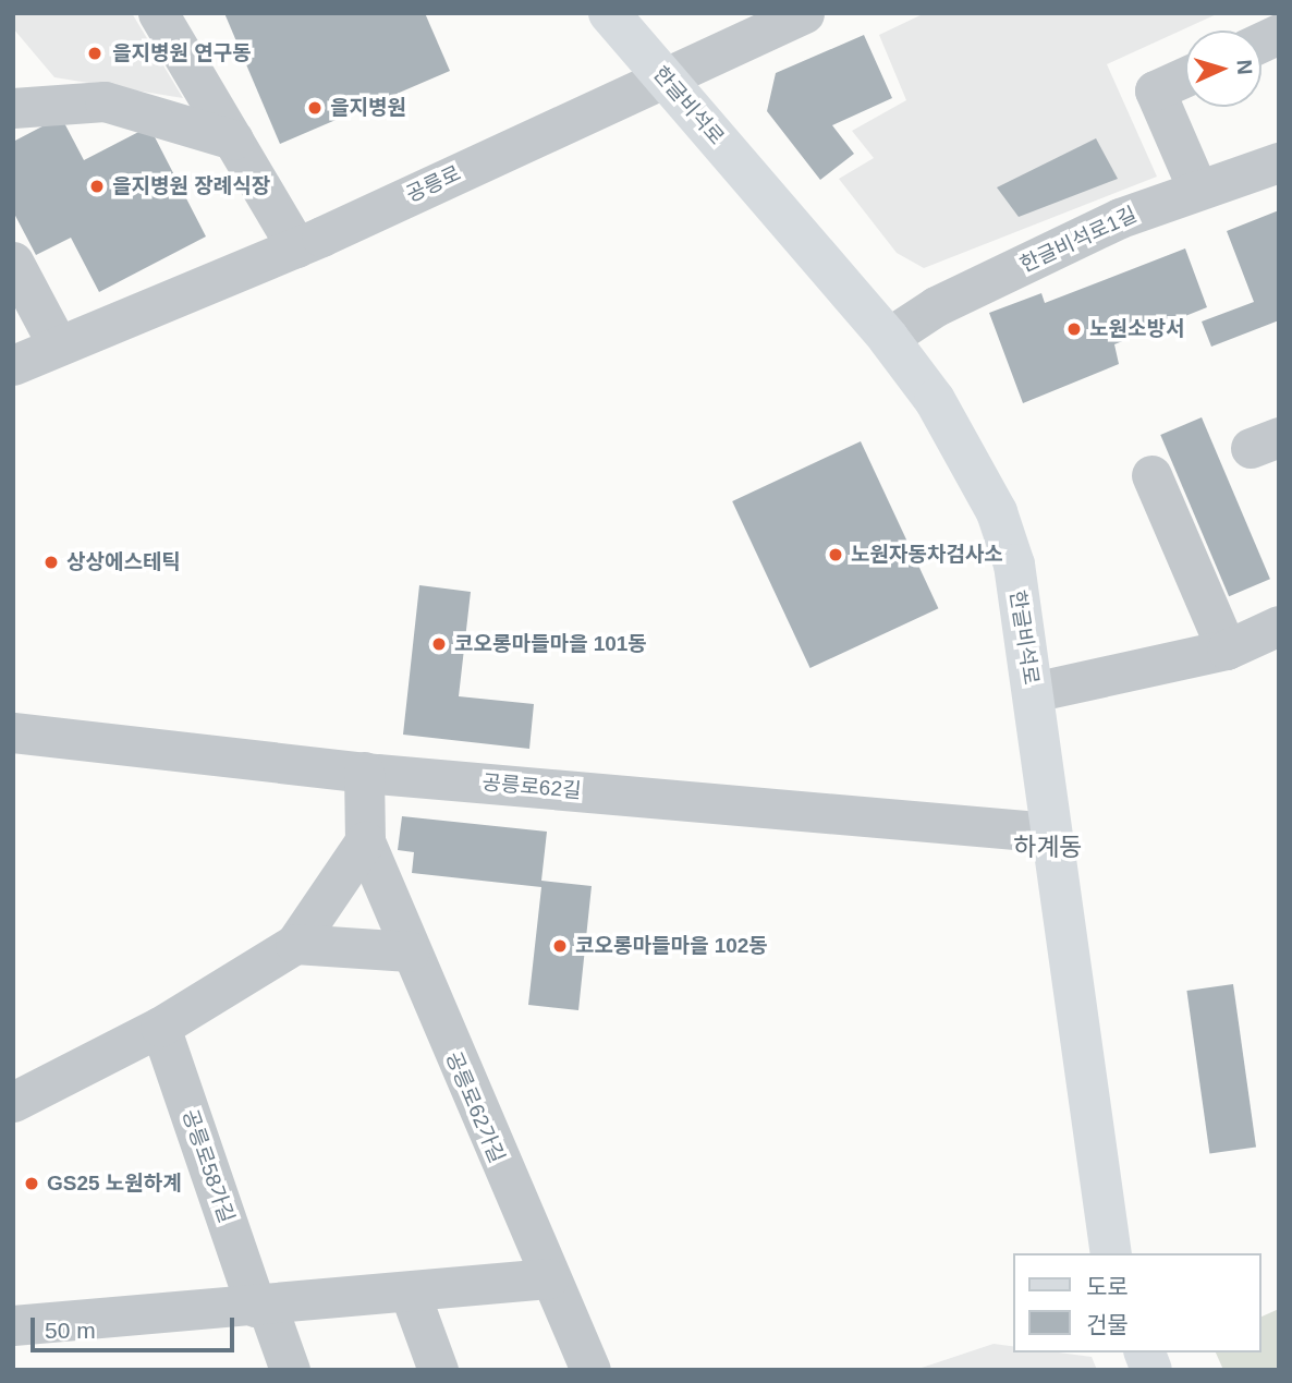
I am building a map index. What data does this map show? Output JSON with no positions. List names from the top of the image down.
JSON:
{
  "streets": {
    "main road": ["한글비석로"],
    "street": [
      "공릉로",
      "한글비석로1길",
      "공릉로62길",
      "공릉로62가길",
      "공릉로58가길"
    ]
  },
  "crossings": [
    ["한글비석로", "공릉로"],
    ["한글비석로", "한글비석로1길"],
    ["한글비석로", "공릉로62길"],
    ["공릉로62길", "공릉로62가길"]
  ],
  "districts": ["하계동"],
  "places": [
    "을지병원 연구동",
    "을지병원",
    "을지병원 장례식장",
    "노원소방서",
    "노원자동차검사소",
    "상상에스테틱",
    "코오롱마들마을 101동",
    "코오롱마들마을 102동",
    "GS25 노원하계"
  ],
  "legend": ["도로", "건물"],
  "scale_bar": "50 m",
  "north": "right"
}
